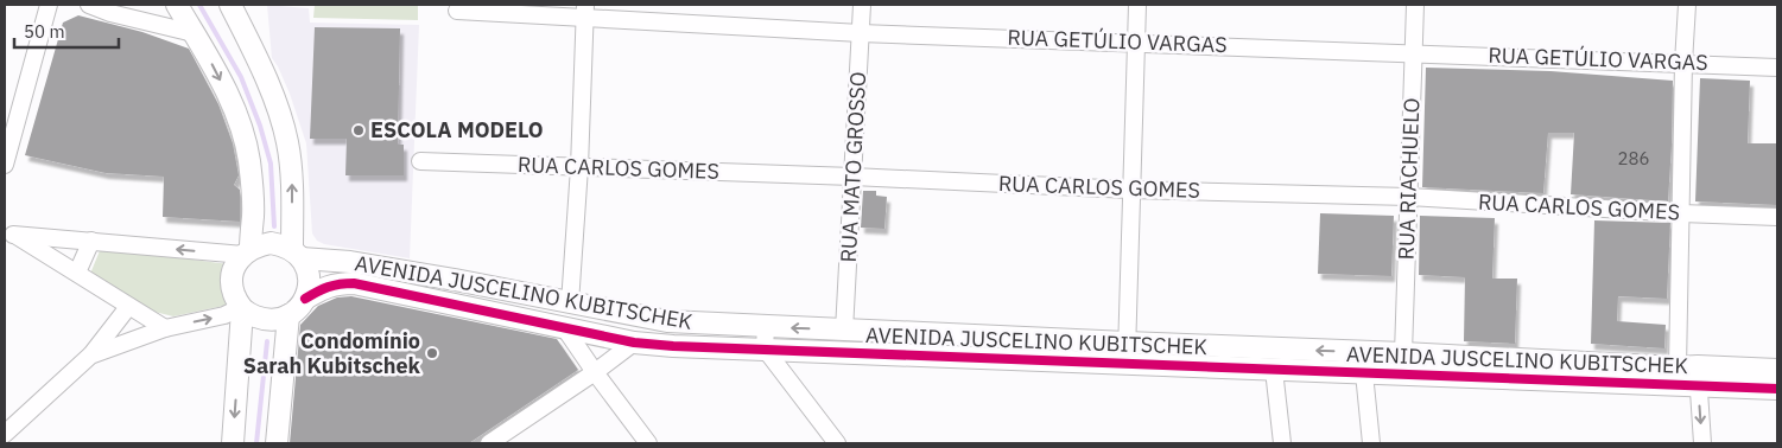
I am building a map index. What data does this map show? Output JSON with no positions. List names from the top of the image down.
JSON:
{
  "streets": {
    "street": [
      "RUA GETÚLIO VARGAS",
      "RUA MATO GROSSO",
      "RUA CARLOS GOMES",
      "RUA RIACHUELO",
      "AVENIDA JUSCELINO KUBITSCHEK"
    ]
  },
  "crossings": [
    ["RUA GETÚLIO VARGAS", "RUA MATO GROSSO"],
    ["RUA GETÚLIO VARGAS", "RUA RIACHUELO"],
    ["RUA MATO GROSSO", "RUA CARLOS GOMES"],
    ["RUA MATO GROSSO", "AVENIDA JUSCELINO KUBITSCHEK"],
    ["RUA CARLOS GOMES", "RUA RIACHUELO"],
    ["RUA RIACHUELO", "AVENIDA JUSCELINO KUBITSCHEK"]
  ],
  "places": ["ESCOLA MODELO", "Condomínio Sarah Kubitschek"],
  "house_numbers": ["286"],
  "scale_bar": "50 m"
}
